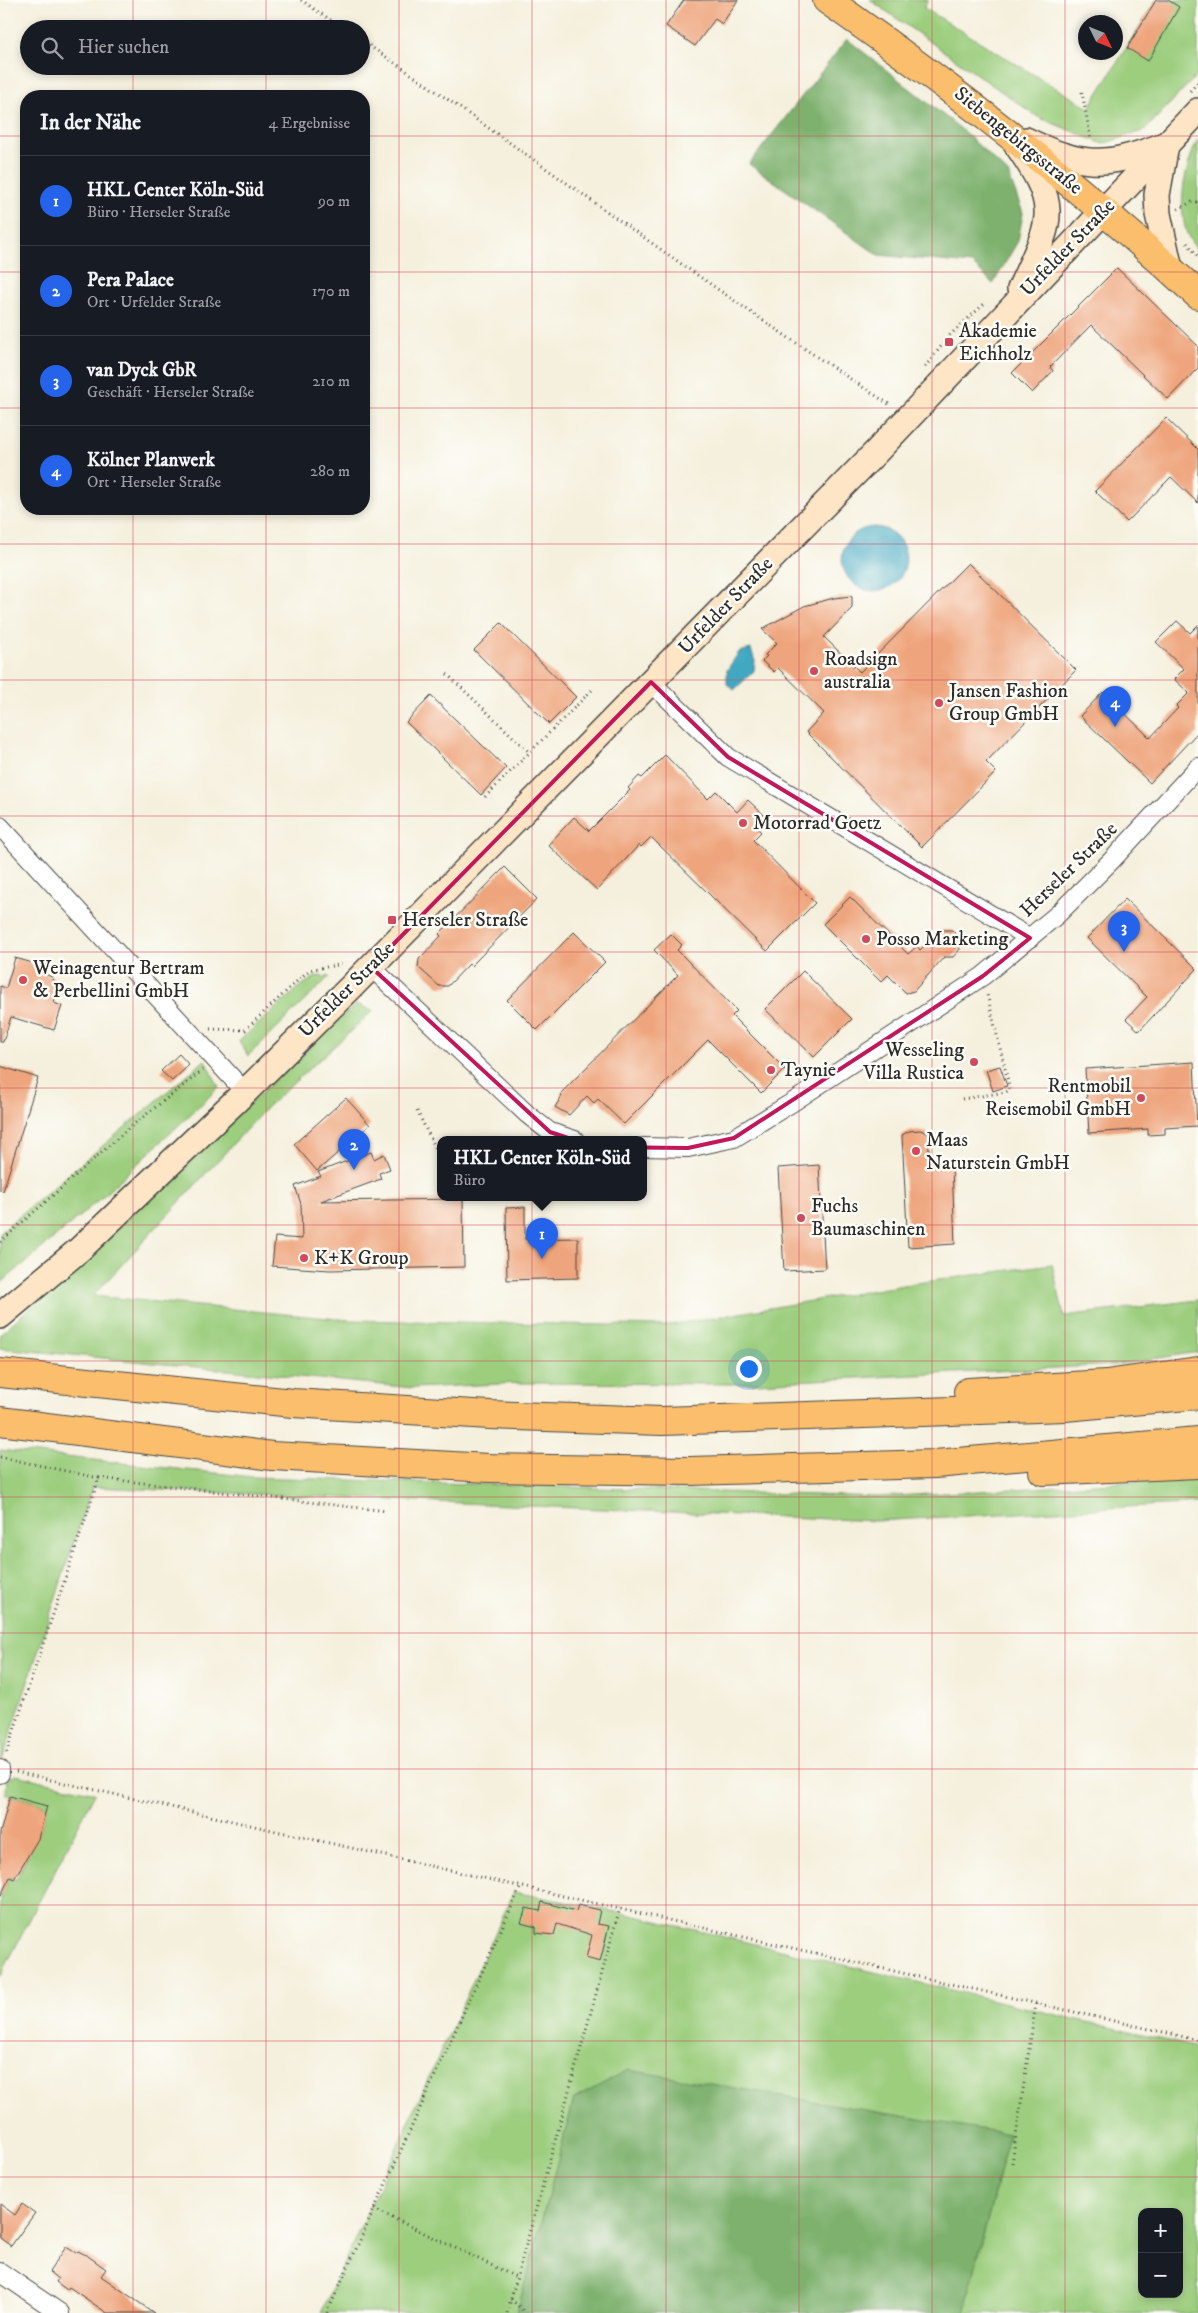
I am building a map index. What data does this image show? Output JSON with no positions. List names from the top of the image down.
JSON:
{
  "streets": {
    "main road": ["Siebengebirgsstraße", "Urfelder Straße"],
    "street": ["Herseler Straße"]
  },
  "crossings": [
    ["Siebengebirgsstraße", "Urfelder Straße"]
  ],
  "places": {
    "transit": ["Akademie Eichholz", "Herseler Straße"],
    "other": [
      "Roadsign australia",
      "Jansen Fashion Group GmbH",
      "Motorrad Goetz",
      "Posso Marketing",
      "Weinagentur Bertram & Perbellini GmbH",
      "Wesseling Villa Rustica",
      "Taynie",
      "Rentmobil Reisemobil GmbH",
      "Maas Naturstein GmbH",
      "Fuchs Baumaschinen",
      "K+K Group"
    ]
  },
  "north": "bottom right",
  "page": {
    "search": "Hier suchen",
    "heading": ["In der Nähe", "4 Ergebnisse"],
    "list": [
      {
        "mark": "1",
        "name": "HKL Center Köln-Süd",
        "note": "Büro · Herseler Straße",
        "value": "90 m"
      },
      {
        "mark": "2",
        "name": "Pera Palace",
        "note": "Ort · Urfelder Straße",
        "value": "170 m"
      },
      {
        "mark": "3",
        "name": "van Dyck GbR",
        "note": "Geschäft · Herseler Straße",
        "value": "210 m"
      },
      {
        "mark": "4",
        "name": "Kölner Planwerk",
        "note": "Ort · Herseler Straße",
        "value": "280 m"
      }
    ],
    "pins": [
      "4",
      "3",
      "2",
      "1"
    ],
    "popup": ["HKL Center Köln-Süd", "Büro"],
    "map_buttons": ["+", "−"]
  }
}
